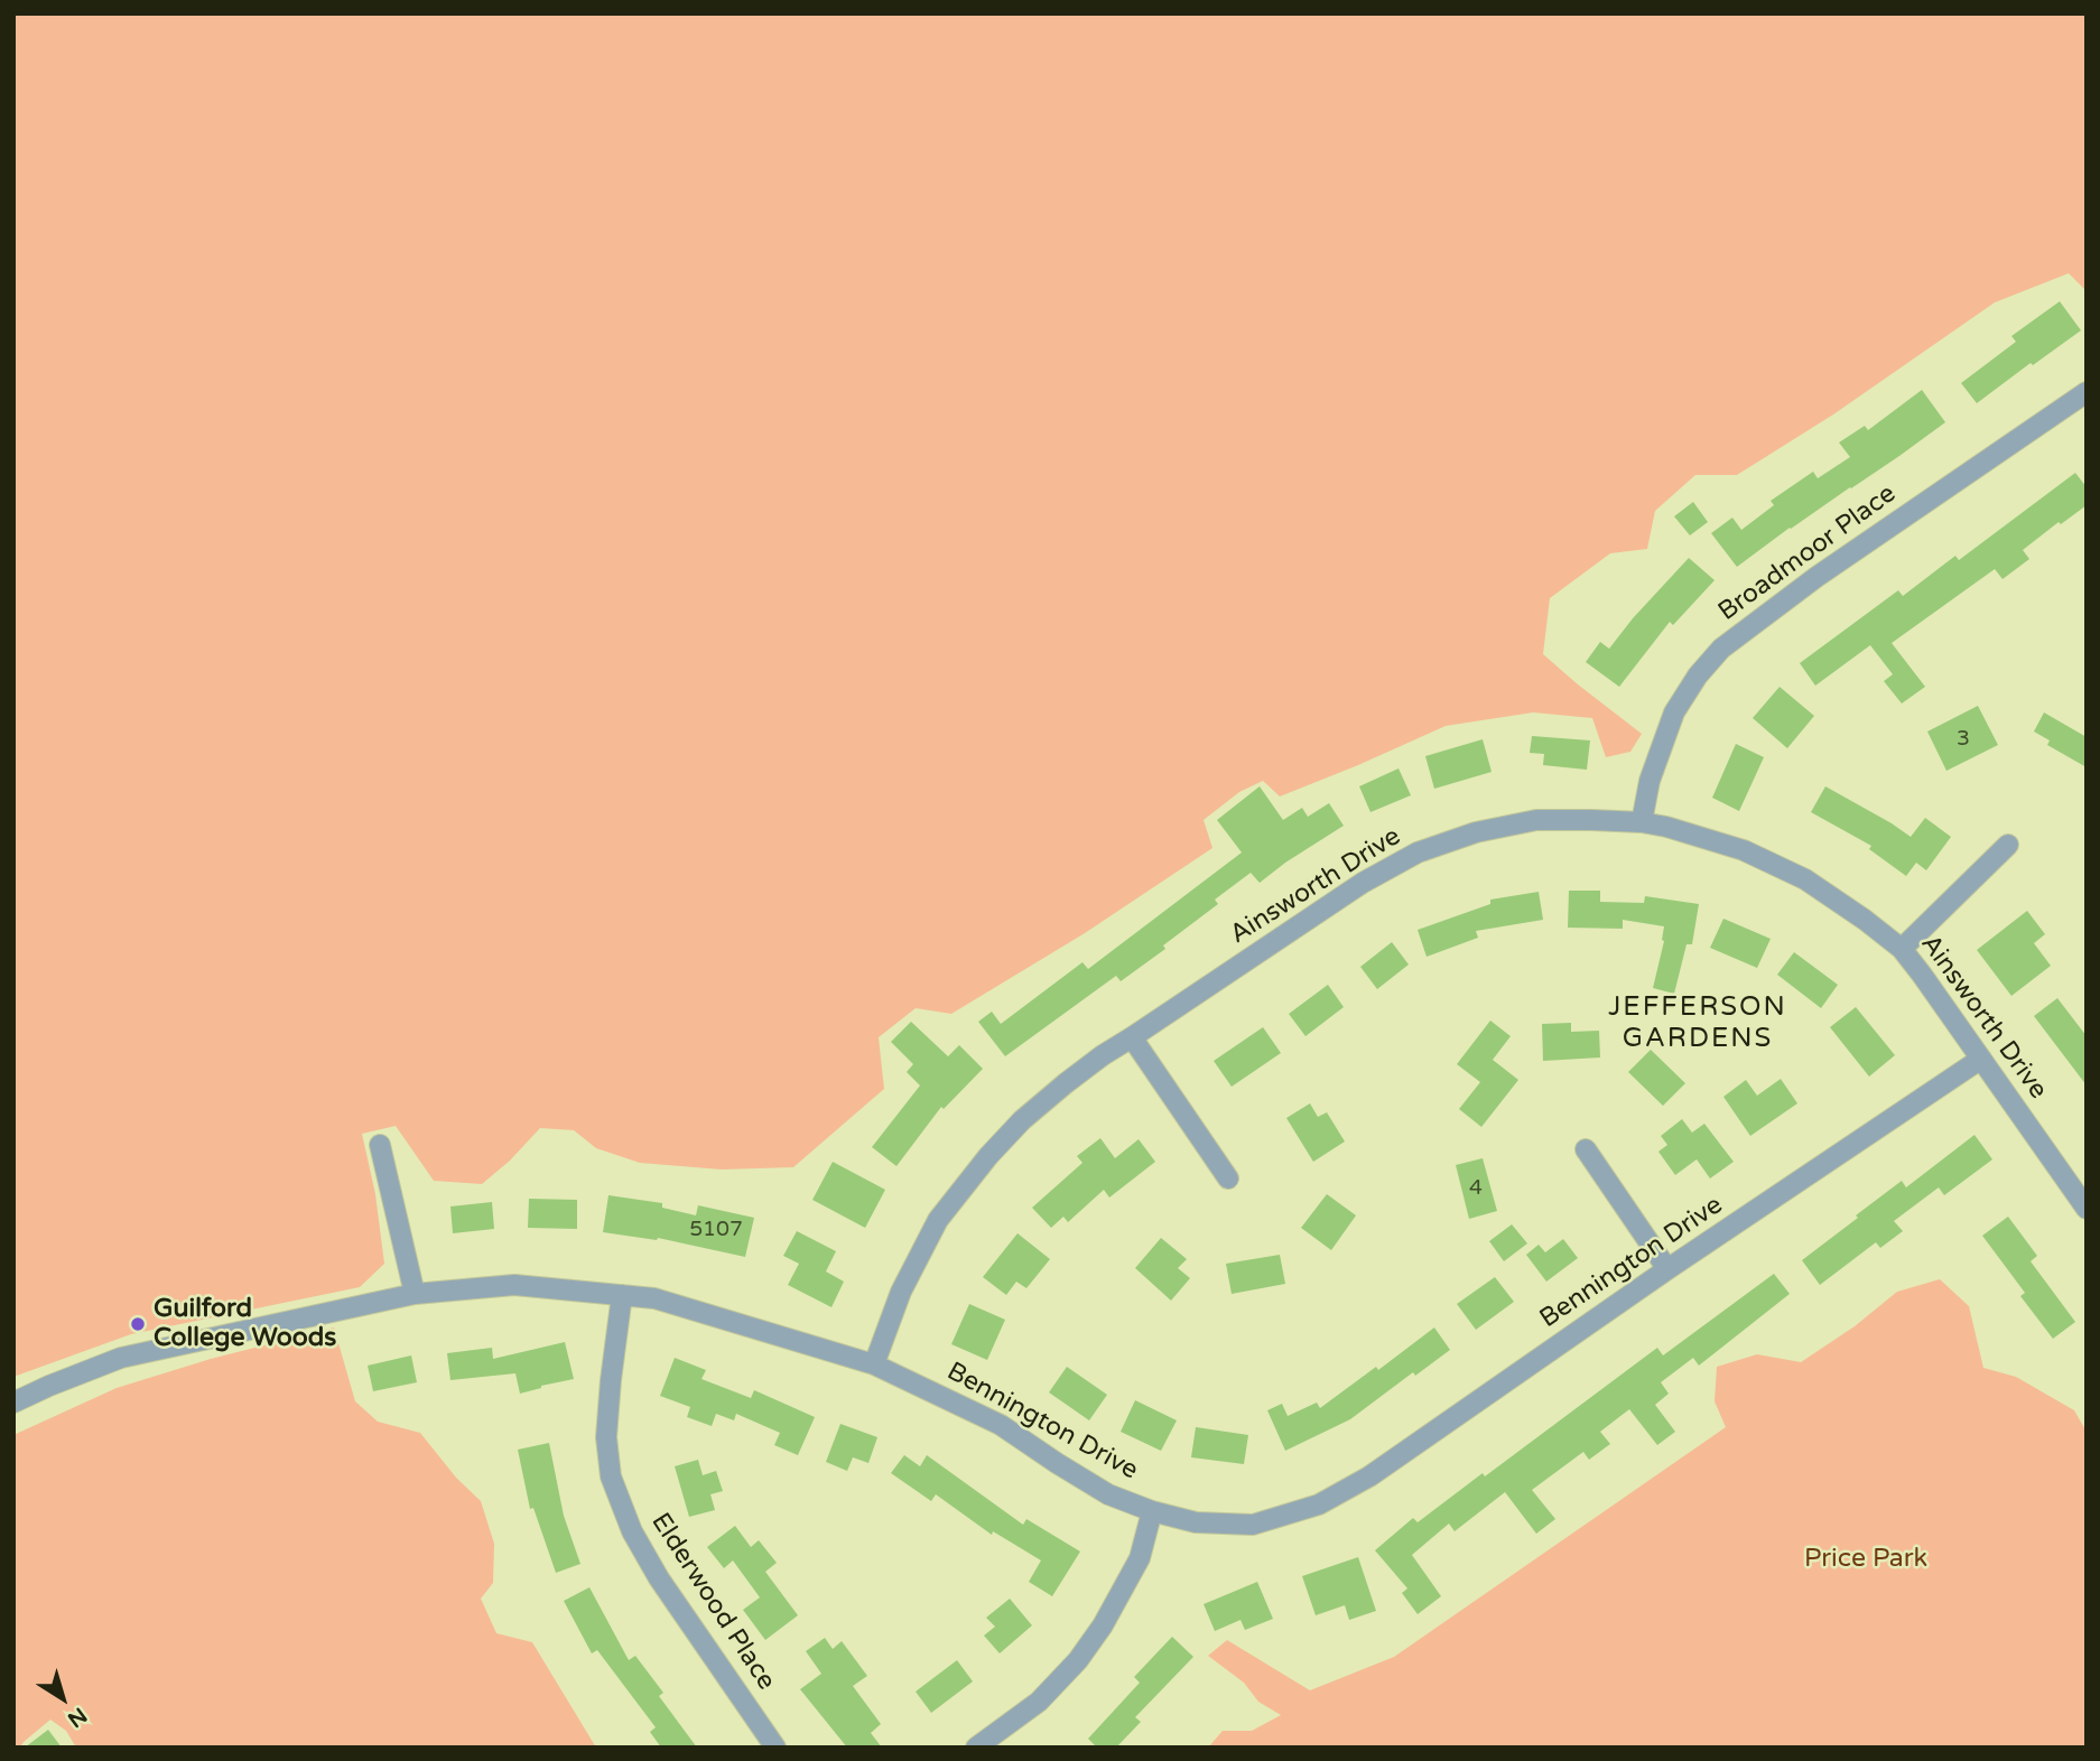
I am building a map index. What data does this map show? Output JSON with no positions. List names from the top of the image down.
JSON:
{
  "streets": {
    "street": [
      "Broadmoor Place",
      "Ainsworth Drive",
      "Bennington Drive",
      "Elderwood Place"
    ]
  },
  "crossings": [
    ["Broadmoor Place", "Ainsworth Drive"],
    ["Ainsworth Drive", "Bennington Drive"],
    ["Bennington Drive", "Elderwood Place"]
  ],
  "districts": ["JEFFERSON GARDENS"],
  "parks": ["Price Park"],
  "places": ["Guilford College Woods"],
  "house_numbers": ["3", "4", "5107"],
  "north": "bottom right"
}
